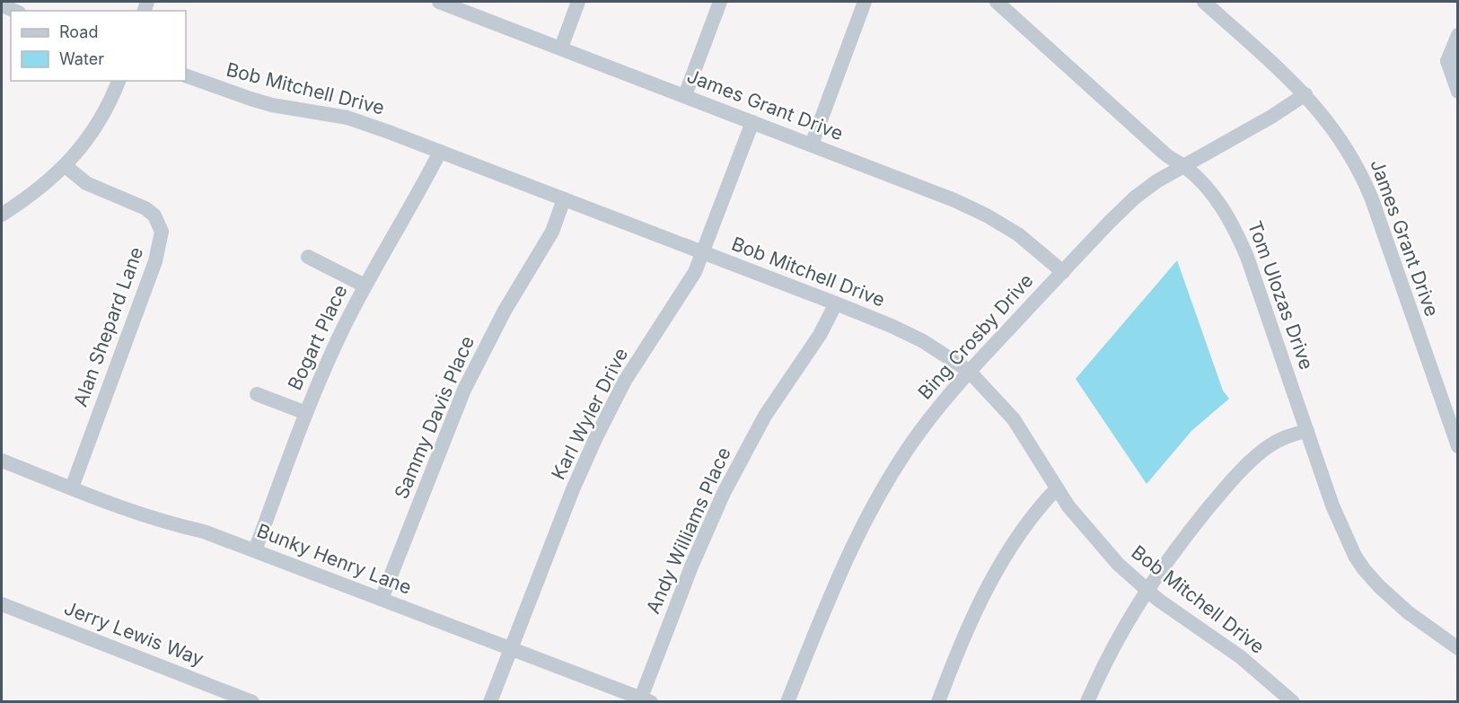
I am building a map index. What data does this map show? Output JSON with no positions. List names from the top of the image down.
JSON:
{
  "streets": {
    "street": [
      "Bob Mitchell Drive",
      "James Grant Drive",
      "Tom Ulozas Drive",
      "Alan Shepard Lane",
      "Bing Crosby Drive",
      "Bogart Place",
      "Karl Wyler Drive",
      "Sammy Davis Place",
      "Andy Williams Place",
      "Bunky Henry Lane",
      "Jerry Lewis Way"
    ]
  },
  "crossings": [
    ["Bob Mitchell Drive", "Bing Crosby Drive"],
    ["Bob Mitchell Drive", "Bogart Place"],
    ["Bob Mitchell Drive", "Karl Wyler Drive"],
    ["Bob Mitchell Drive", "Sammy Davis Place"],
    ["Bob Mitchell Drive", "Andy Williams Place"],
    ["James Grant Drive", "Bing Crosby Drive"],
    ["James Grant Drive", "Karl Wyler Drive"],
    ["Tom Ulozas Drive", "Bing Crosby Drive"],
    ["Alan Shepard Lane", "Bunky Henry Lane"],
    ["Bogart Place", "Bunky Henry Lane"],
    ["Karl Wyler Drive", "Bunky Henry Lane"],
    ["Sammy Davis Place", "Bunky Henry Lane"],
    ["Andy Williams Place", "Bunky Henry Lane"]
  ],
  "legend": ["Road", "Water"]
}
